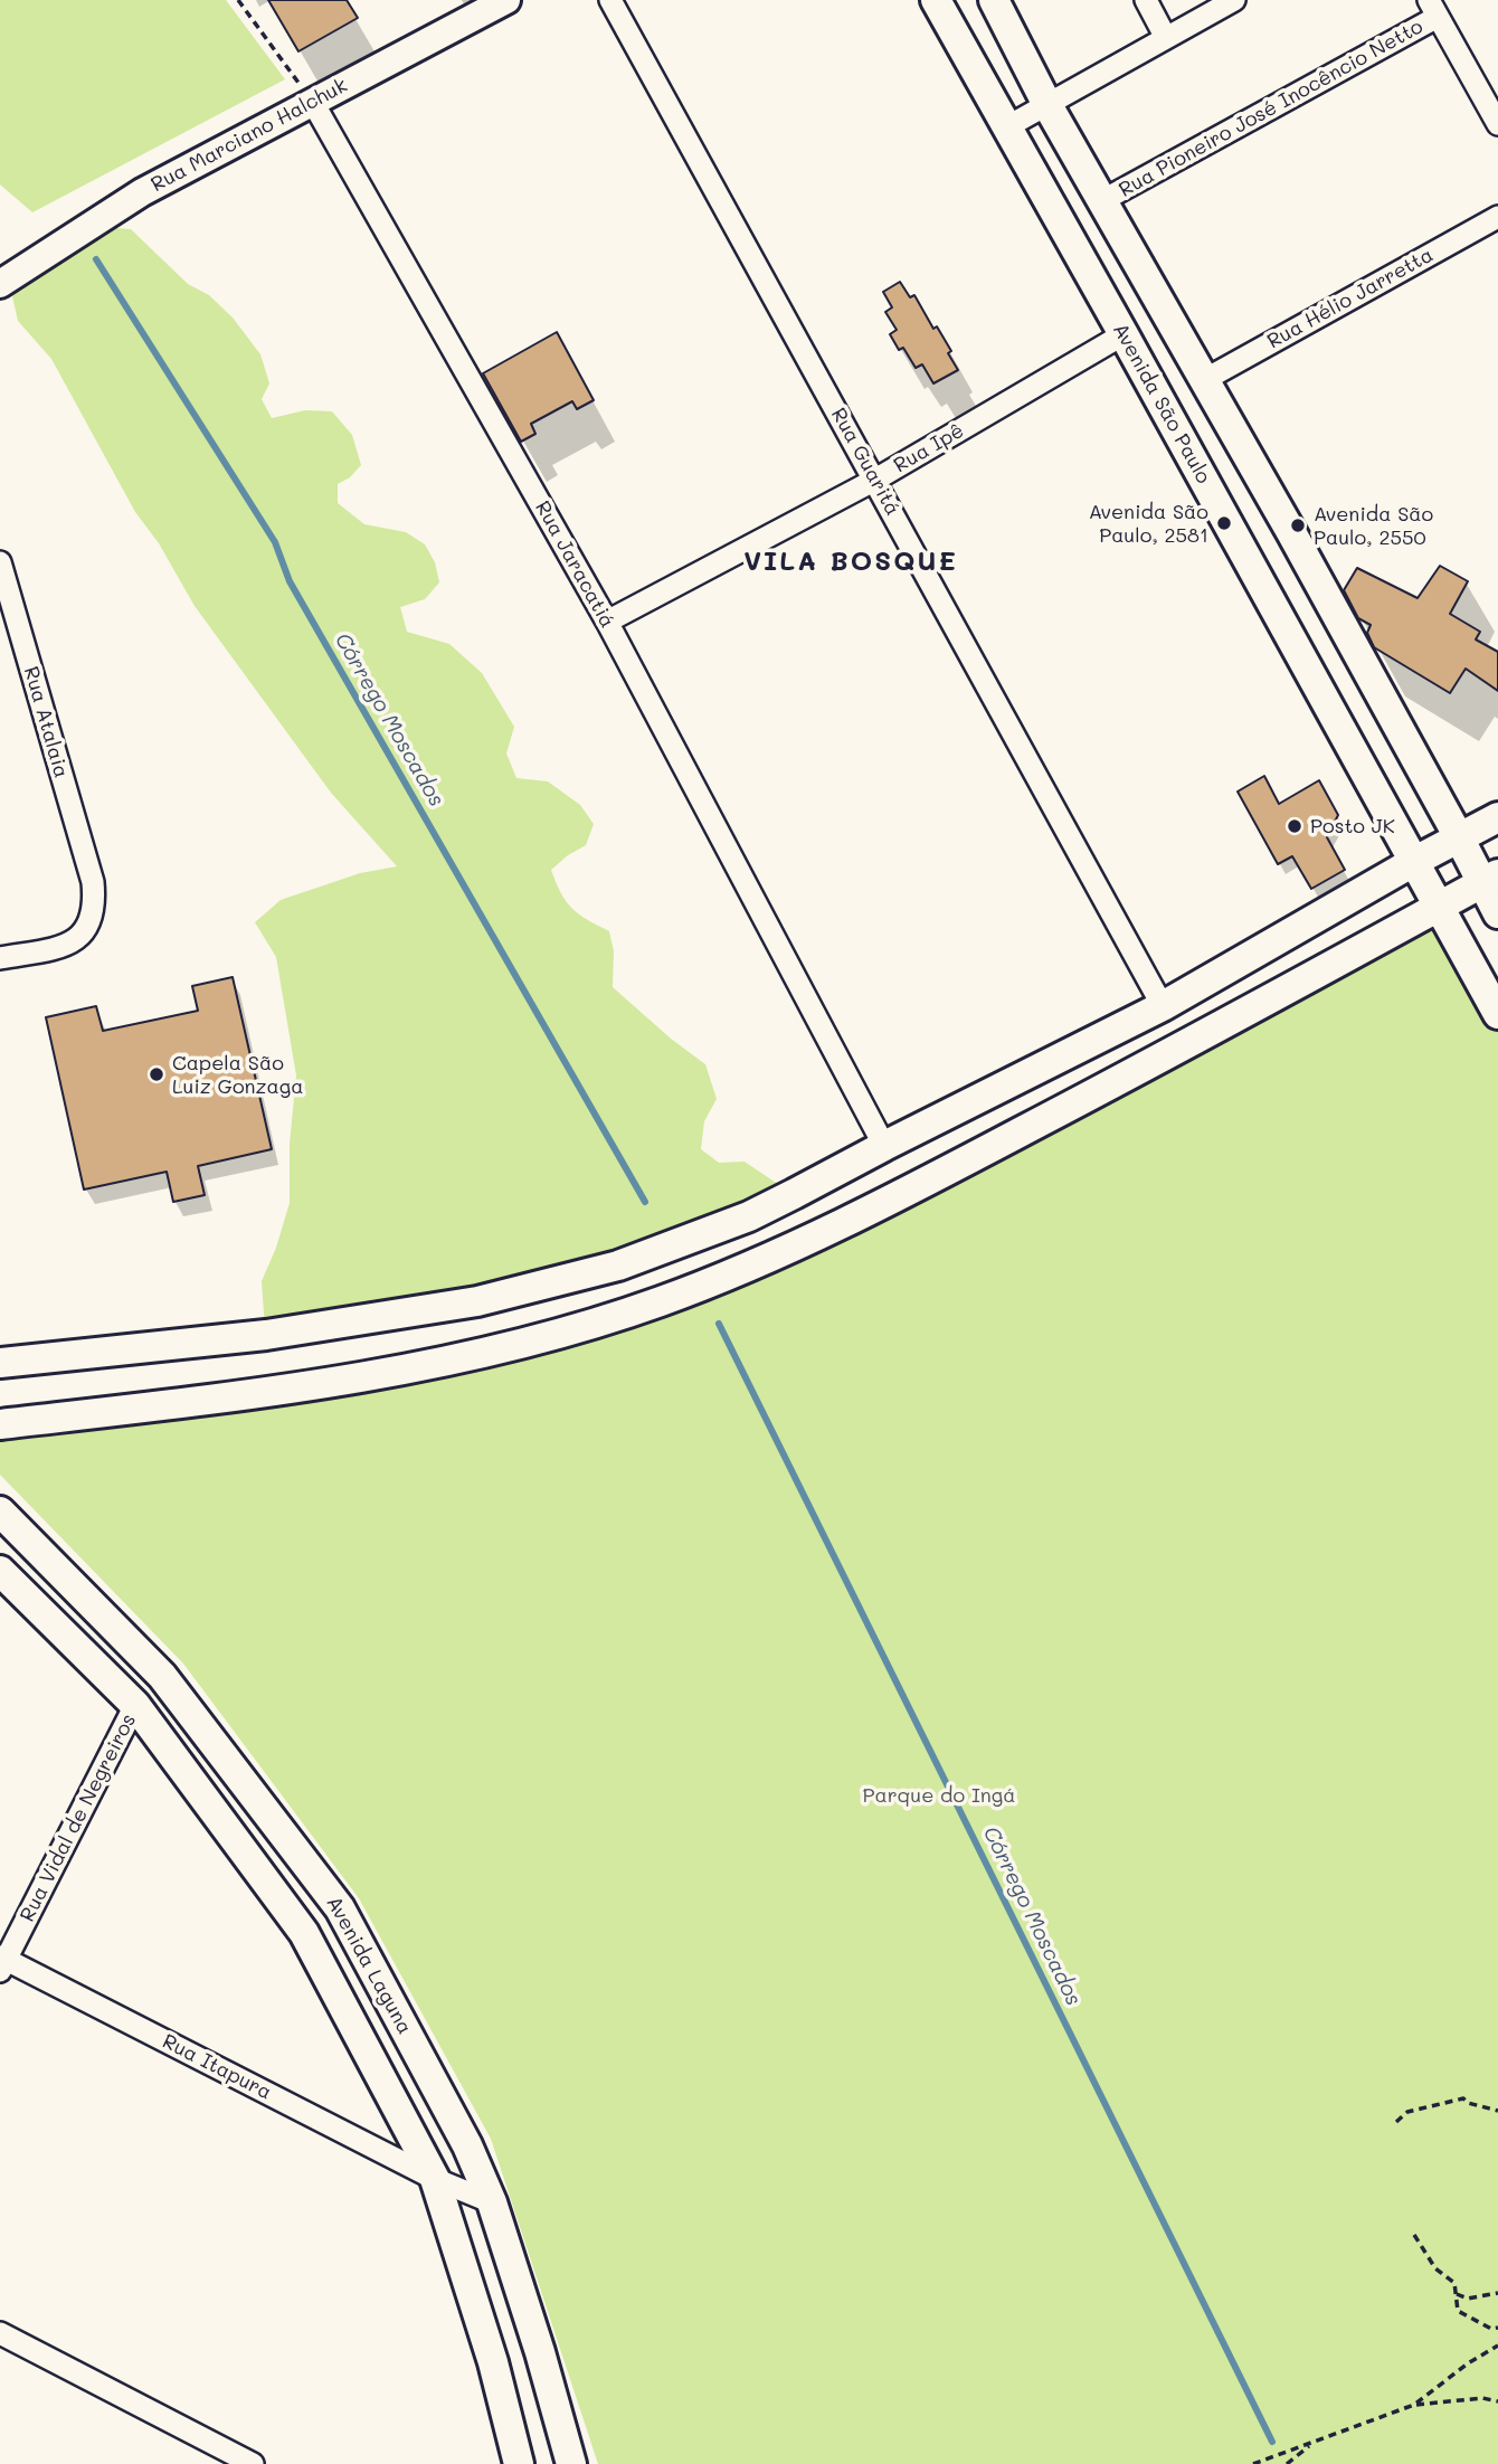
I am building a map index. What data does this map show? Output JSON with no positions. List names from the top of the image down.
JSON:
{
  "streets": {
    "main road": ["Avenida São Paulo", "Avenida Laguna"],
    "street": [
      "Rua Pioneiro José Inocêncio Netto",
      "Rua Marciano Halchuk",
      "Rua Hélio Jarretta",
      "Rua Ipê",
      "Rua Guaritá",
      "Rua Jaracatiá",
      "Rua Atalaia",
      "Rua Vidal de Negreiros",
      "Rua Itapura"
    ]
  },
  "crossings": [
    ["Rua Marciano Halchuk", "Rua Jaracatiá"],
    ["Avenida São Paulo", "Rua Ipê"],
    ["Rua Ipê", "Rua Guaritá"],
    ["Rua Ipê", "Rua Jaracatiá"],
    ["Rua Vidal de Negreiros", "Avenida Laguna"],
    ["Rua Vidal de Negreiros", "Rua Itapura"],
    ["Avenida Laguna", "Rua Itapura"]
  ],
  "districts": ["VILA BOSQUE"],
  "water": ["Córrego Moscados"],
  "parks": ["Parque do Ingá"],
  "places": [
    "Avenida São Paulo, 2581",
    "Avenida São Paulo, 2550",
    "Posto JK",
    "Capela São Luiz Gonzaga"
  ]
}
